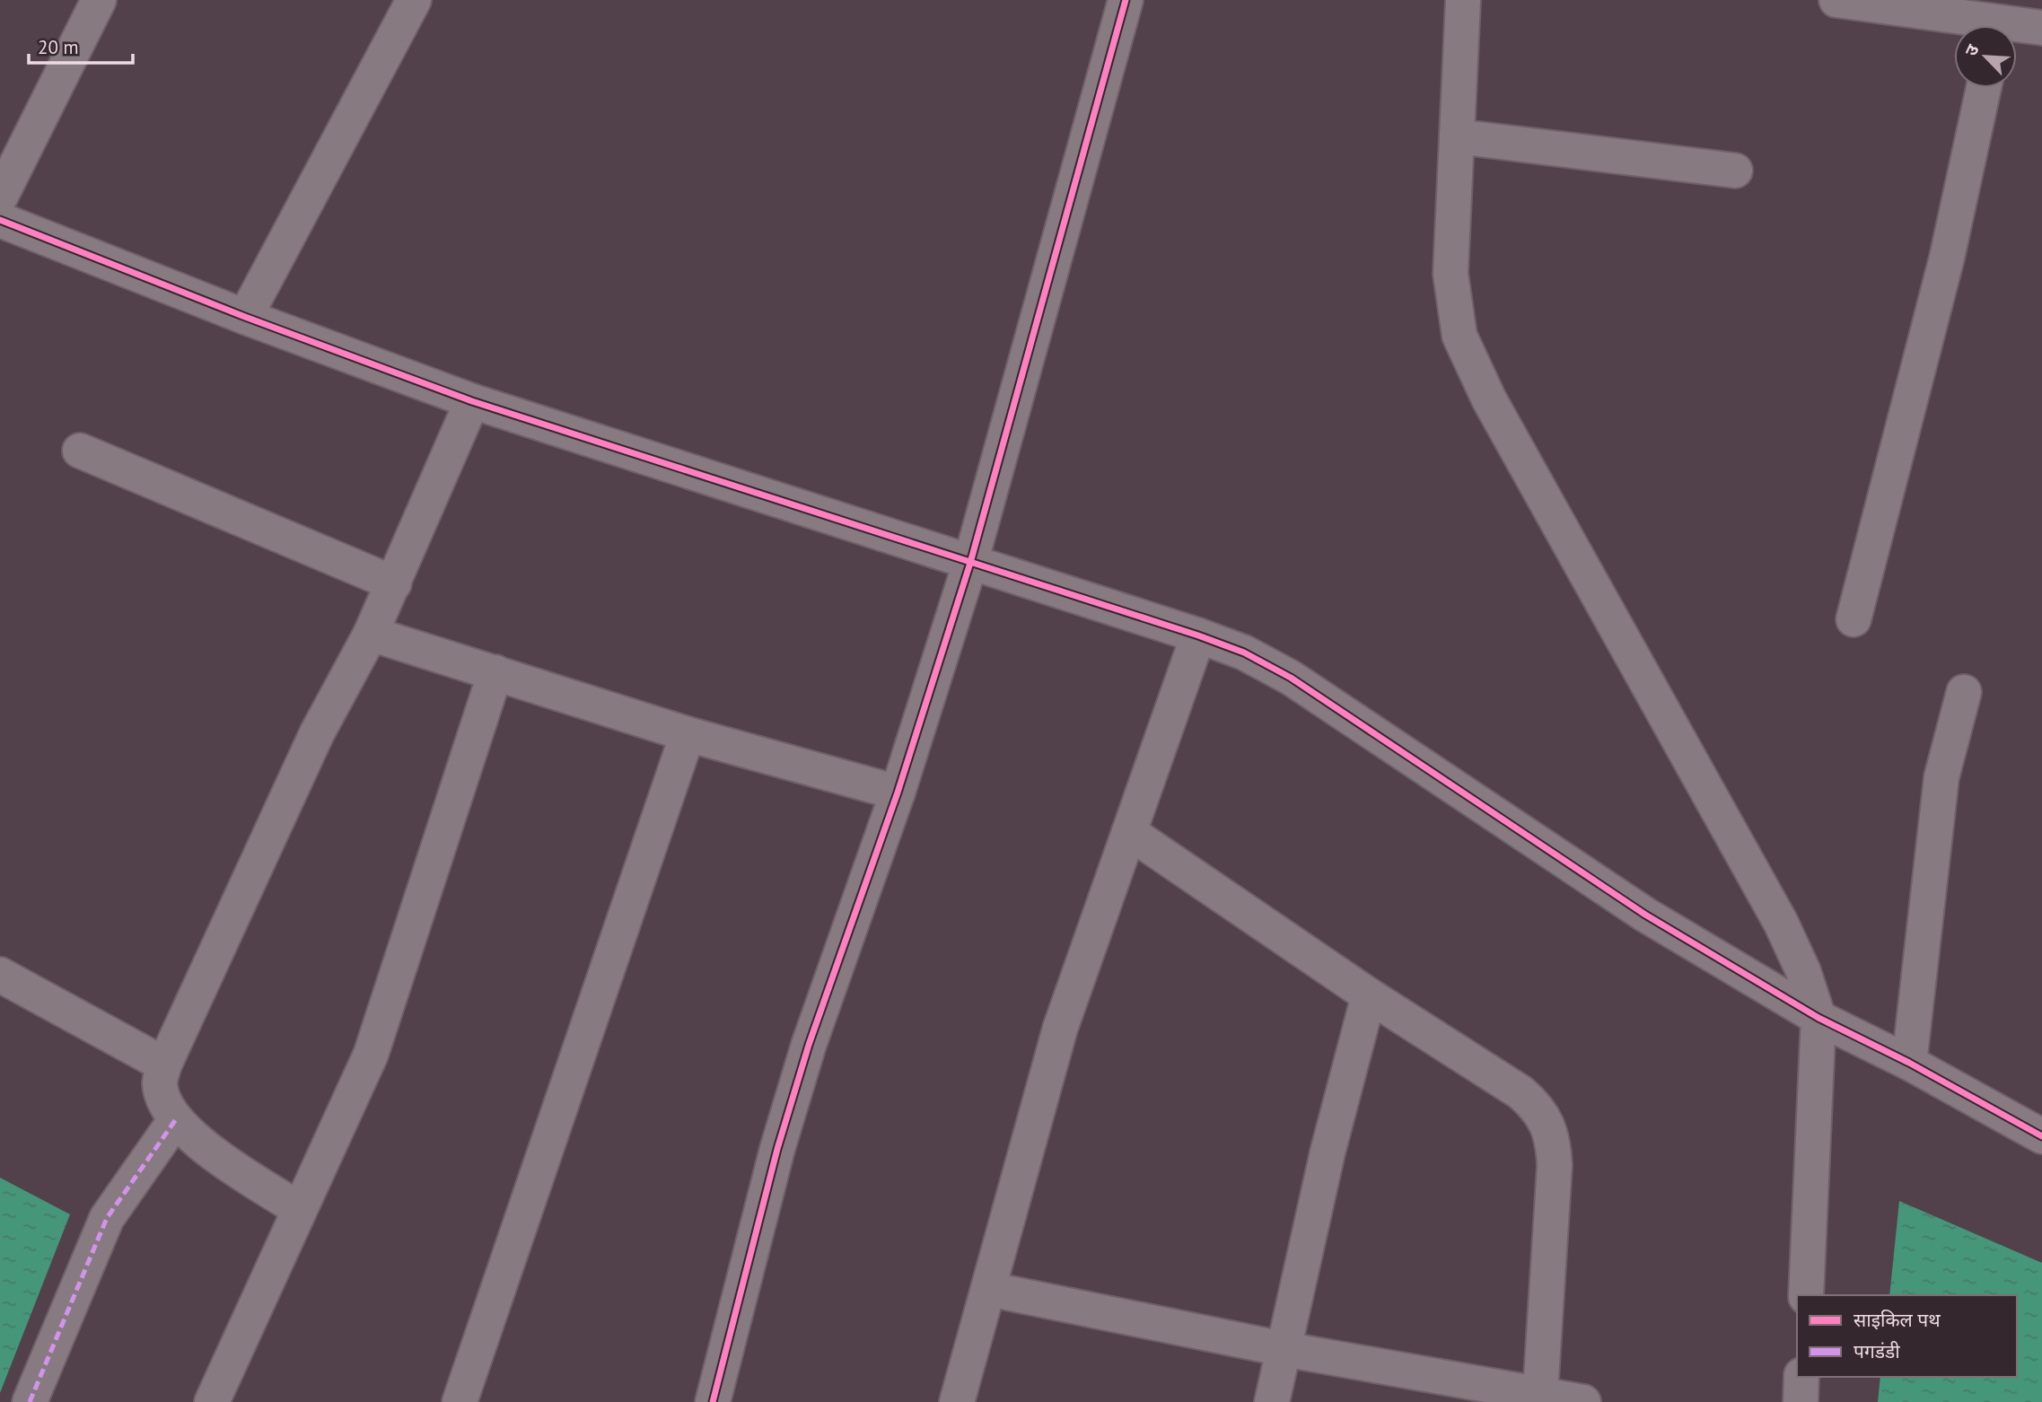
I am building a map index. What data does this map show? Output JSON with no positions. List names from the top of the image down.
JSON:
{
  "legend": ["साइकिल पथ", "पगडंडी"],
  "scale_bar": "20 m",
  "north": "top left"
}
